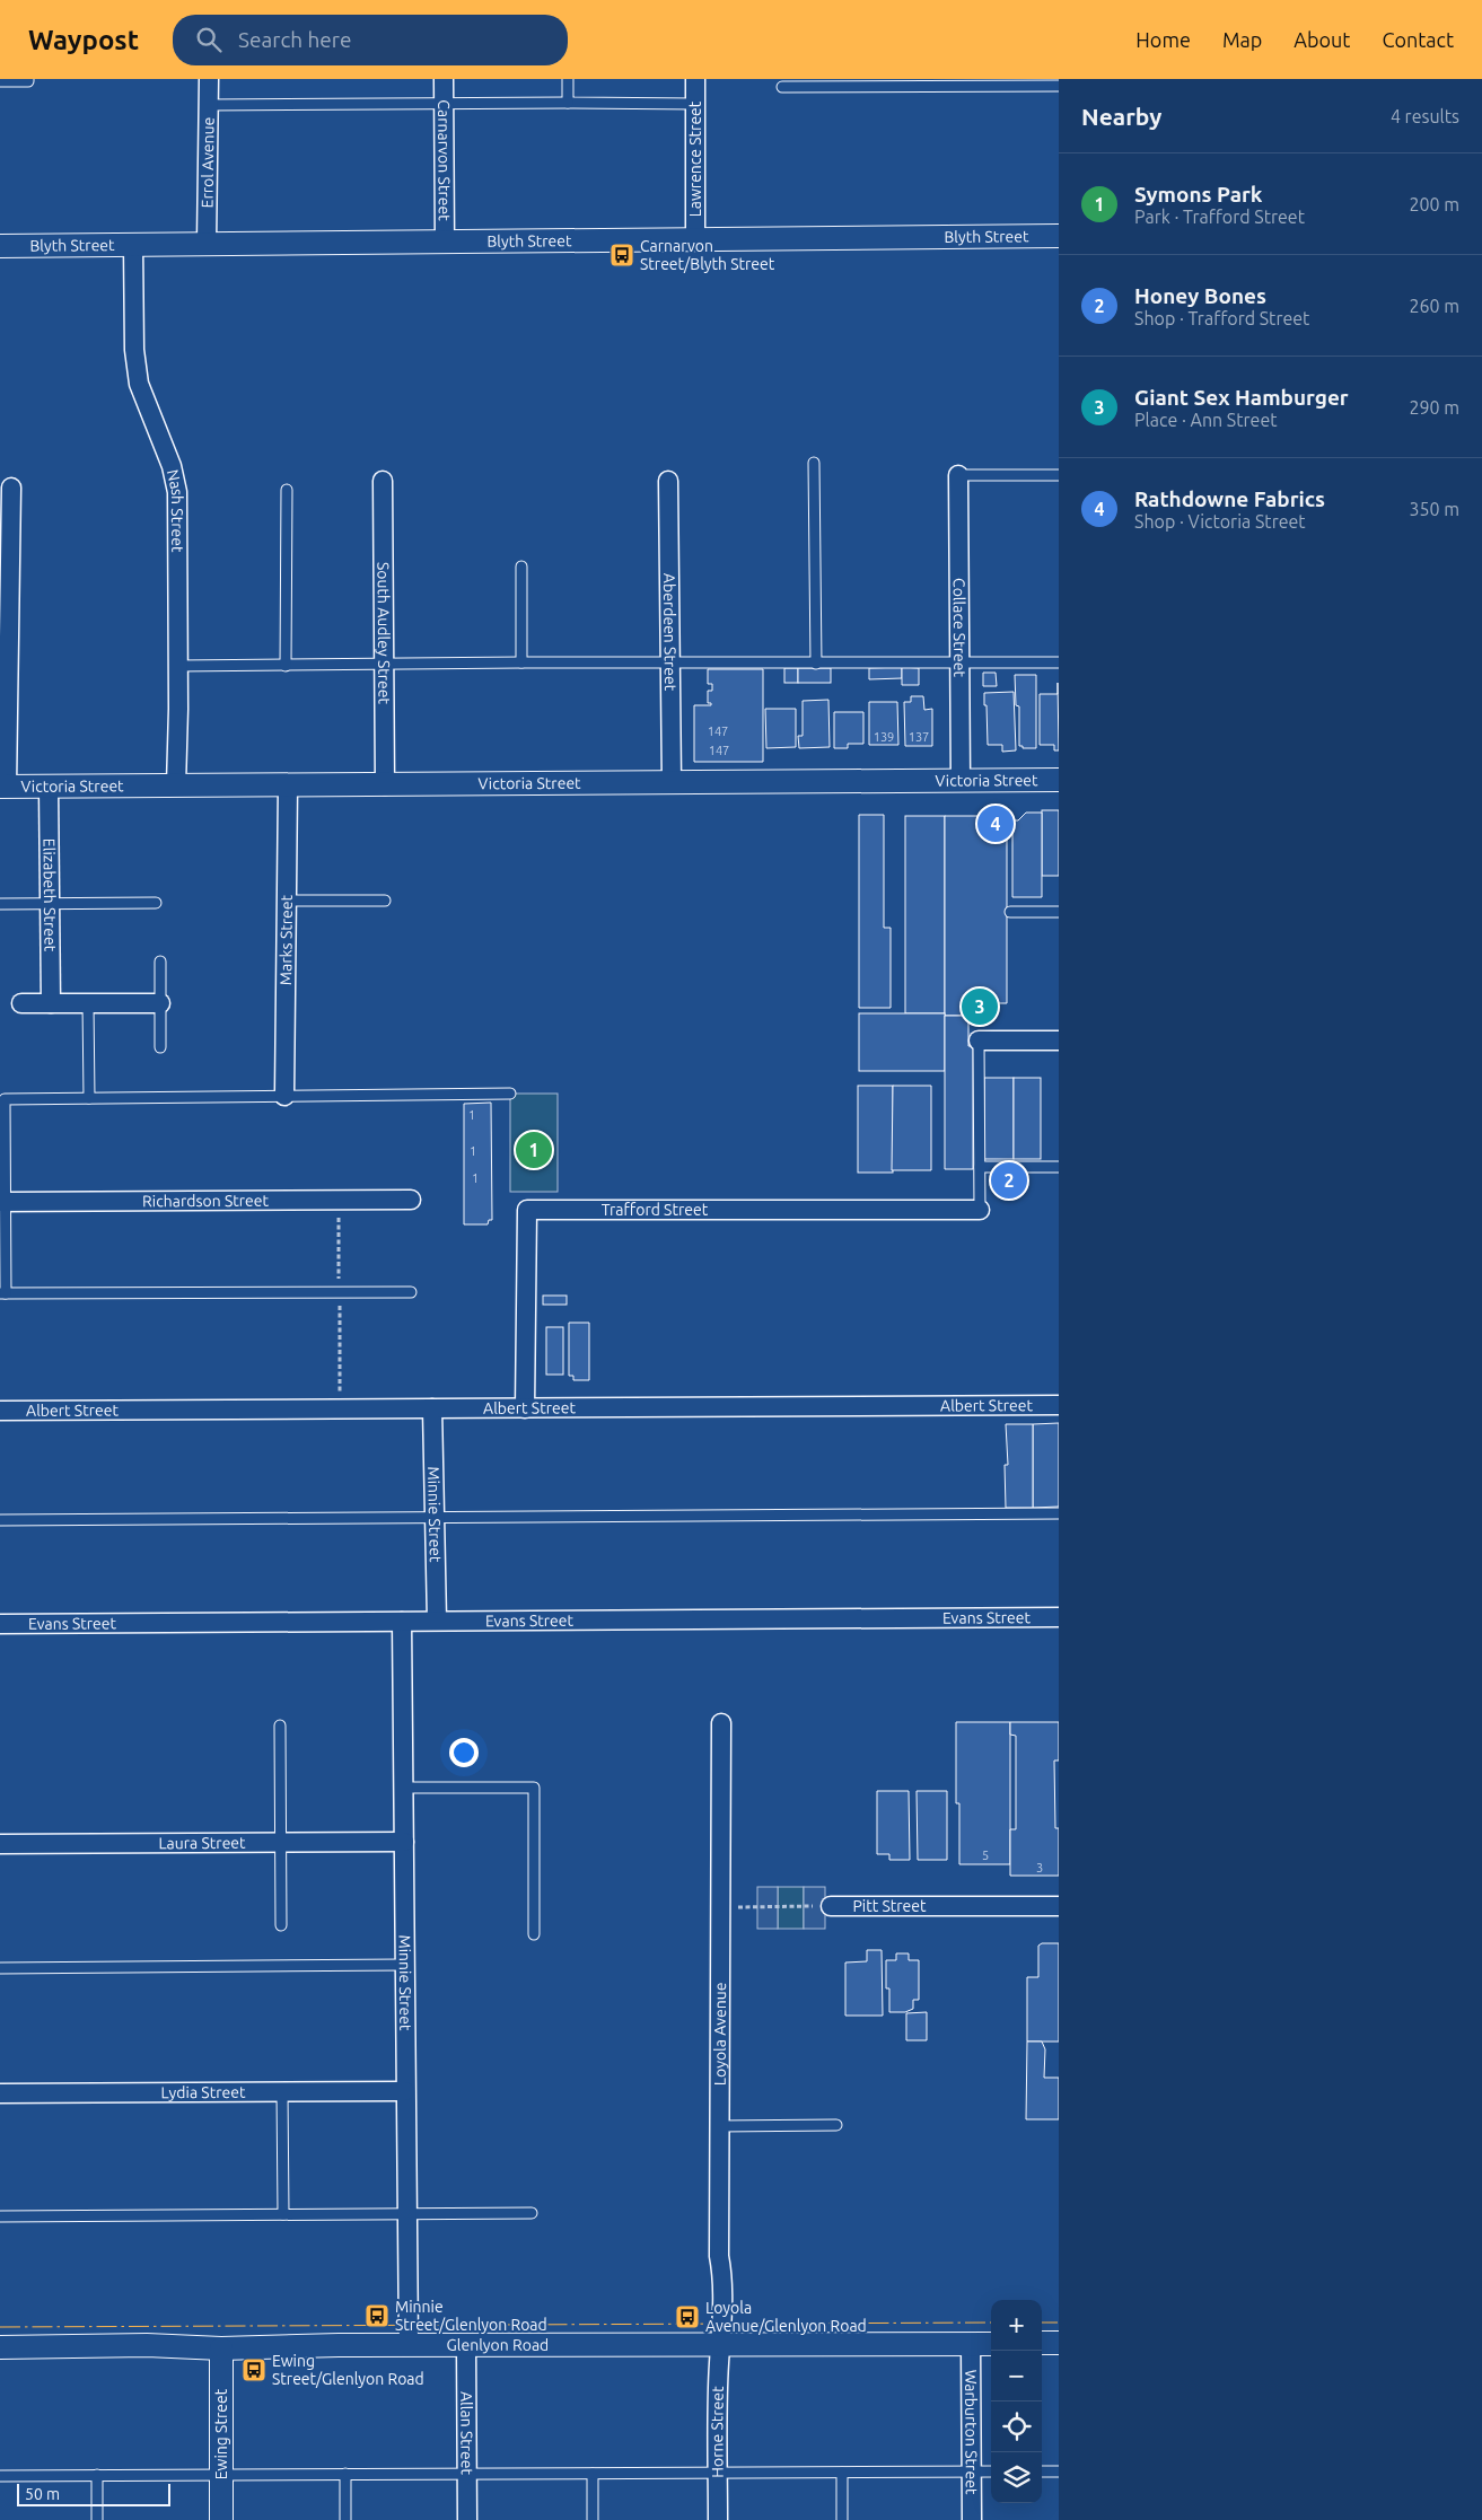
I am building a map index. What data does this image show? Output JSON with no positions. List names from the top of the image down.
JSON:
{
  "streets": {
    "street": [
      "Lawrence Street",
      "Carnarvon Street",
      "Errol Avenue",
      "Blyth Street",
      "Nash Street",
      "Collace Street",
      "Aberdeen Street",
      "South Audley Street",
      "Victoria Street",
      "Elizabeth Street",
      "Marks Street",
      "Richardson Street",
      "Trafford Street",
      "Albert Street",
      "Minnie Street",
      "Evans Street",
      "Laura Street",
      "Pitt Street",
      "Loyola Avenue",
      "Lydia Street",
      "Glenlyon Road",
      "Horne Street",
      "Warburton Street",
      "Allan Street",
      "Ewing Street"
    ]
  },
  "crossings": [
    ["Lawrence Street", "Blyth Street"],
    ["Carnarvon Street", "Blyth Street"],
    ["Errol Avenue", "Blyth Street"],
    ["Blyth Street", "Nash Street"],
    ["Nash Street", "Victoria Street"],
    ["Collace Street", "Victoria Street"],
    ["Aberdeen Street", "Victoria Street"],
    ["South Audley Street", "Victoria Street"],
    ["Victoria Street", "Elizabeth Street"],
    ["Victoria Street", "Marks Street"],
    ["Trafford Street", "Albert Street"],
    ["Albert Street", "Minnie Street"],
    ["Minnie Street", "Evans Street"],
    ["Minnie Street", "Laura Street"],
    ["Minnie Street", "Lydia Street"],
    ["Minnie Street", "Glenlyon Road"],
    ["Pitt Street", "Loyola Avenue"],
    ["Loyola Avenue", "Glenlyon Road"],
    ["Loyola Avenue", "Horne Street"],
    ["Glenlyon Road", "Horne Street"],
    ["Glenlyon Road", "Warburton Street"],
    ["Glenlyon Road", "Allan Street"],
    ["Glenlyon Road", "Ewing Street"]
  ],
  "places": {
    "bus stop": [
      "Carnarvon Street/Blyth Street",
      "Minnie Street/Glenlyon Road",
      "Loyola Avenue/Glenlyon Road",
      "Ewing Street/Glenlyon Road"
    ]
  },
  "house_numbers": [
    "147",
    "139",
    "137",
    "147",
    "1",
    "1",
    "1",
    "5",
    "3"
  ],
  "scale_bar": "50 m",
  "page": {
    "header": "Waypost",
    "search": "Search here",
    "nav": [
      "Home",
      "Map",
      "About",
      "Contact"
    ],
    "heading": ["Nearby", "4 results"],
    "list": [
      {
        "mark": "1",
        "name": "Symons Park",
        "note": "Park · Trafford Street",
        "value": "200 m"
      },
      {
        "mark": "2",
        "name": "Honey Bones",
        "note": "Shop · Trafford Street",
        "value": "260 m"
      },
      {
        "mark": "3",
        "name": "Giant Sex Hamburger",
        "note": "Place · Ann Street",
        "value": "290 m"
      },
      {
        "mark": "4",
        "name": "Rathdowne Fabrics",
        "note": "Shop · Victoria Street",
        "value": "350 m"
      }
    ],
    "pins": [
      "4",
      "3",
      "1",
      "2"
    ],
    "map_buttons": ["+", "−"],
    "scale": "50 m"
  }
}
